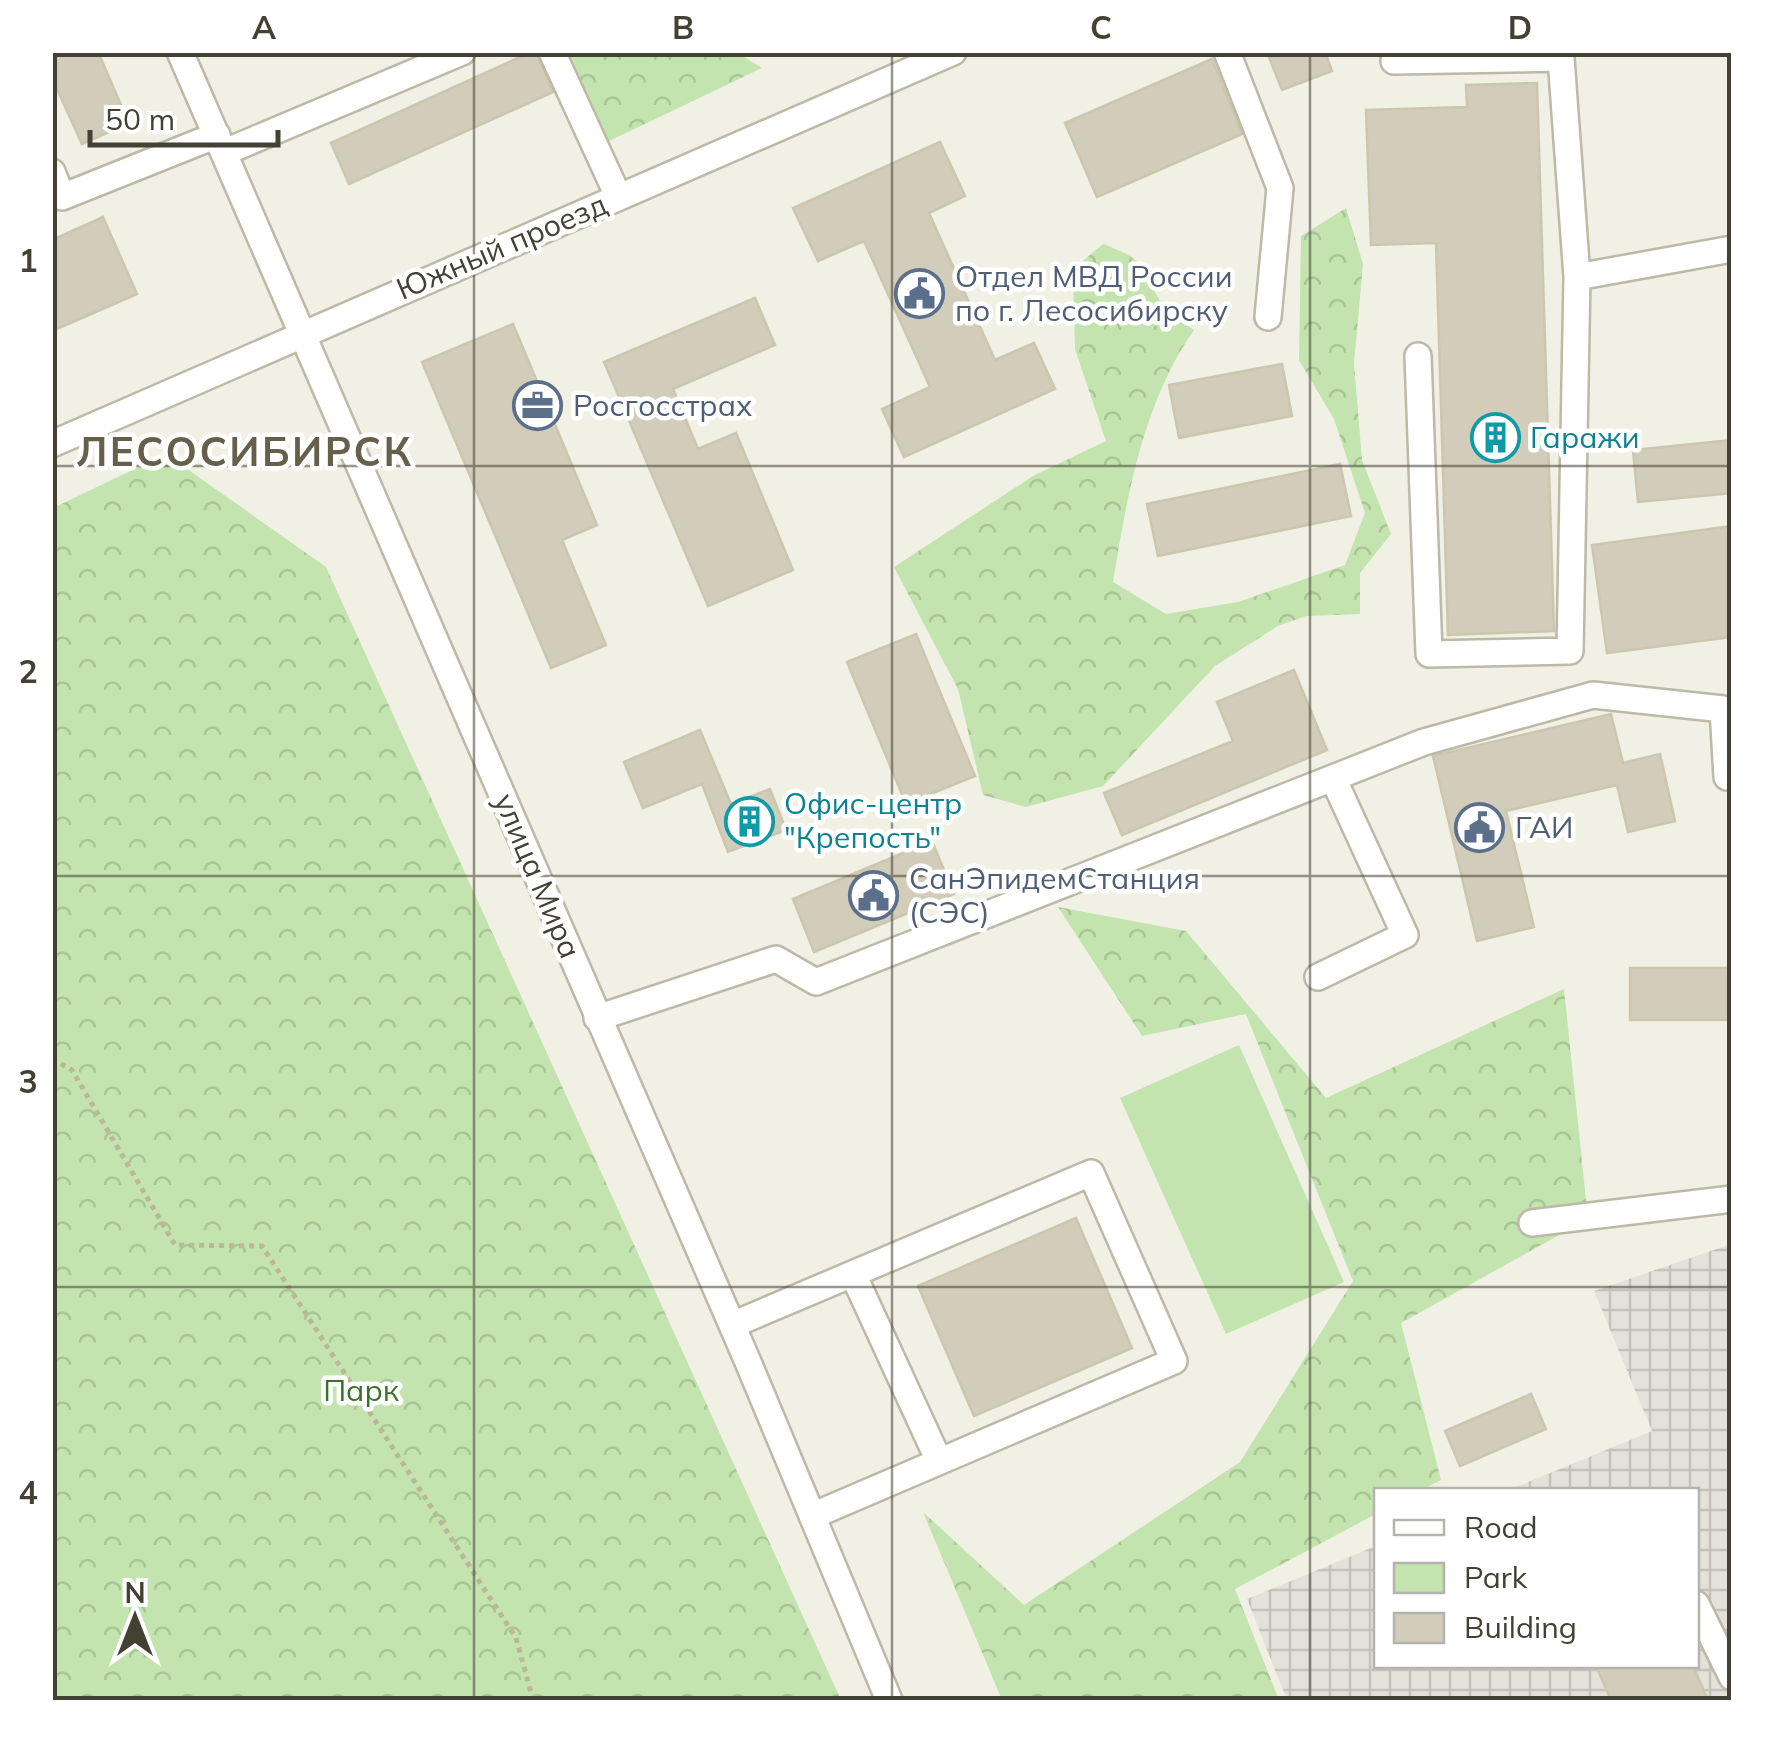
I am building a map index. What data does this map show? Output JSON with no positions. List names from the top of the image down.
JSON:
{
  "streets": {
    "street": ["Южный проезд", "улица Мира"]
  },
  "crossings": [
    ["Южный проезд", "улица Мира"]
  ],
  "districts": ["ЛЕСОСИБИРСК"],
  "parks": ["Парк"],
  "places": {
    "public building": ["Отдел МВД России по г. Лесосибирску", "ГАИ", "СанЭпидемСтанция (СЭС)"],
    "office": ["Росгосстрах"],
    "building": ["Гаражи", "Офис-центр \"Крепость\""]
  },
  "legend": ["Road", "Park", "Building"],
  "scale_bar": "50 m",
  "north": "top",
  "grid": {
    "columns": [
      "A",
      "B",
      "C",
      "D"
    ],
    "rows": [
      "1",
      "2",
      "3",
      "4"
    ]
  }
}
